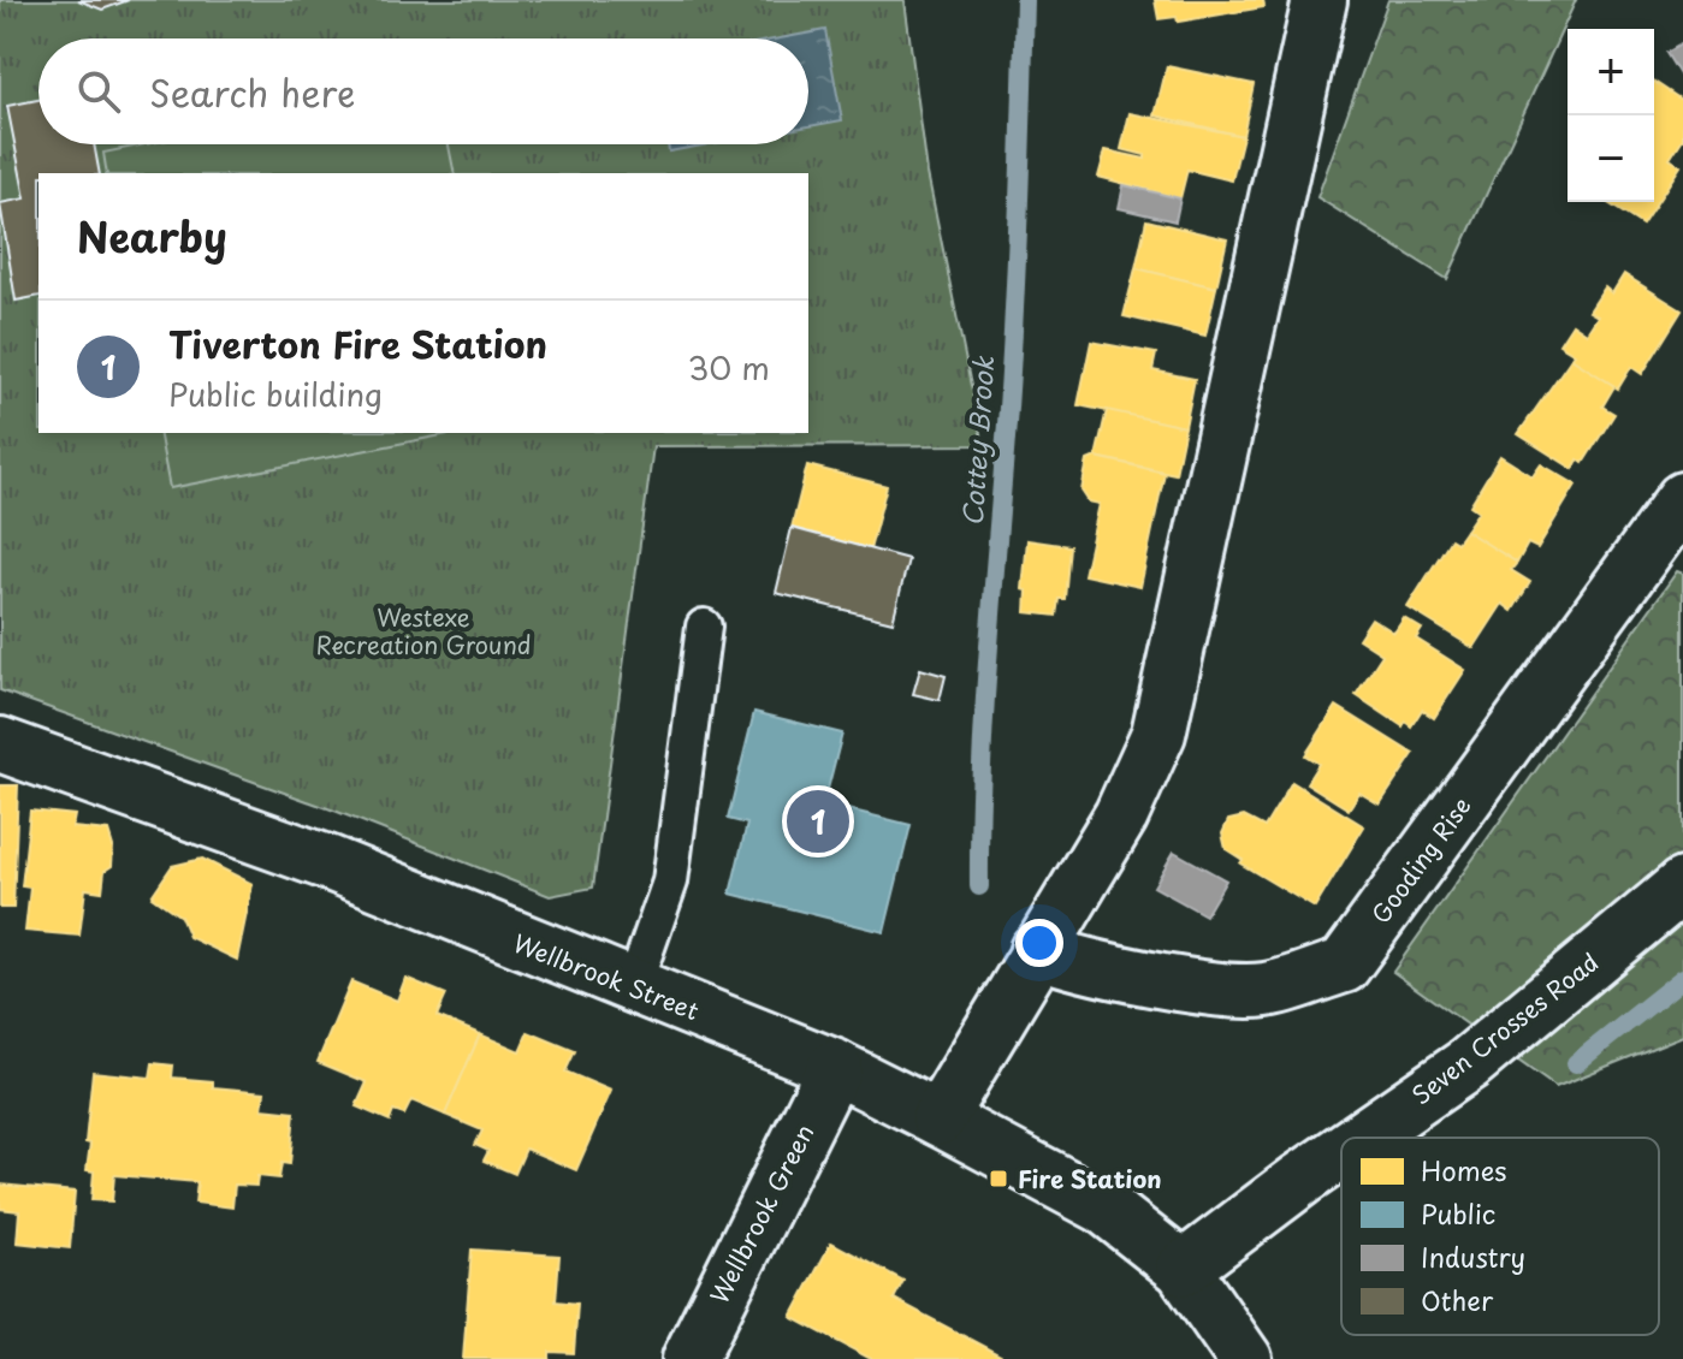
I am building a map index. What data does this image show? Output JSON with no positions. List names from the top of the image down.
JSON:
{
  "streets": {
    "street": [
      "Gooding Rise",
      "Wellbrook Street",
      "Seven Crosses Road",
      "Wellbrook Green"
    ]
  },
  "crossings": [
    ["Wellbrook Street", "Seven Crosses Road"],
    ["Wellbrook Street", "Wellbrook Green"]
  ],
  "water": ["Cottey Brook"],
  "parks": ["Westexe Recreation Ground"],
  "places": {
    "transit": ["Fire Station"]
  },
  "legend": [
    "Homes",
    "Public",
    "Industry",
    "Other"
  ],
  "page": {
    "map_buttons": ["+", "−"],
    "search": "Search here",
    "heading": "Nearby",
    "list": [
      {
        "mark": "1",
        "name": "Tiverton Fire Station",
        "note": "Public building",
        "value": "30 m"
      }
    ],
    "pins": "1"
  }
}
